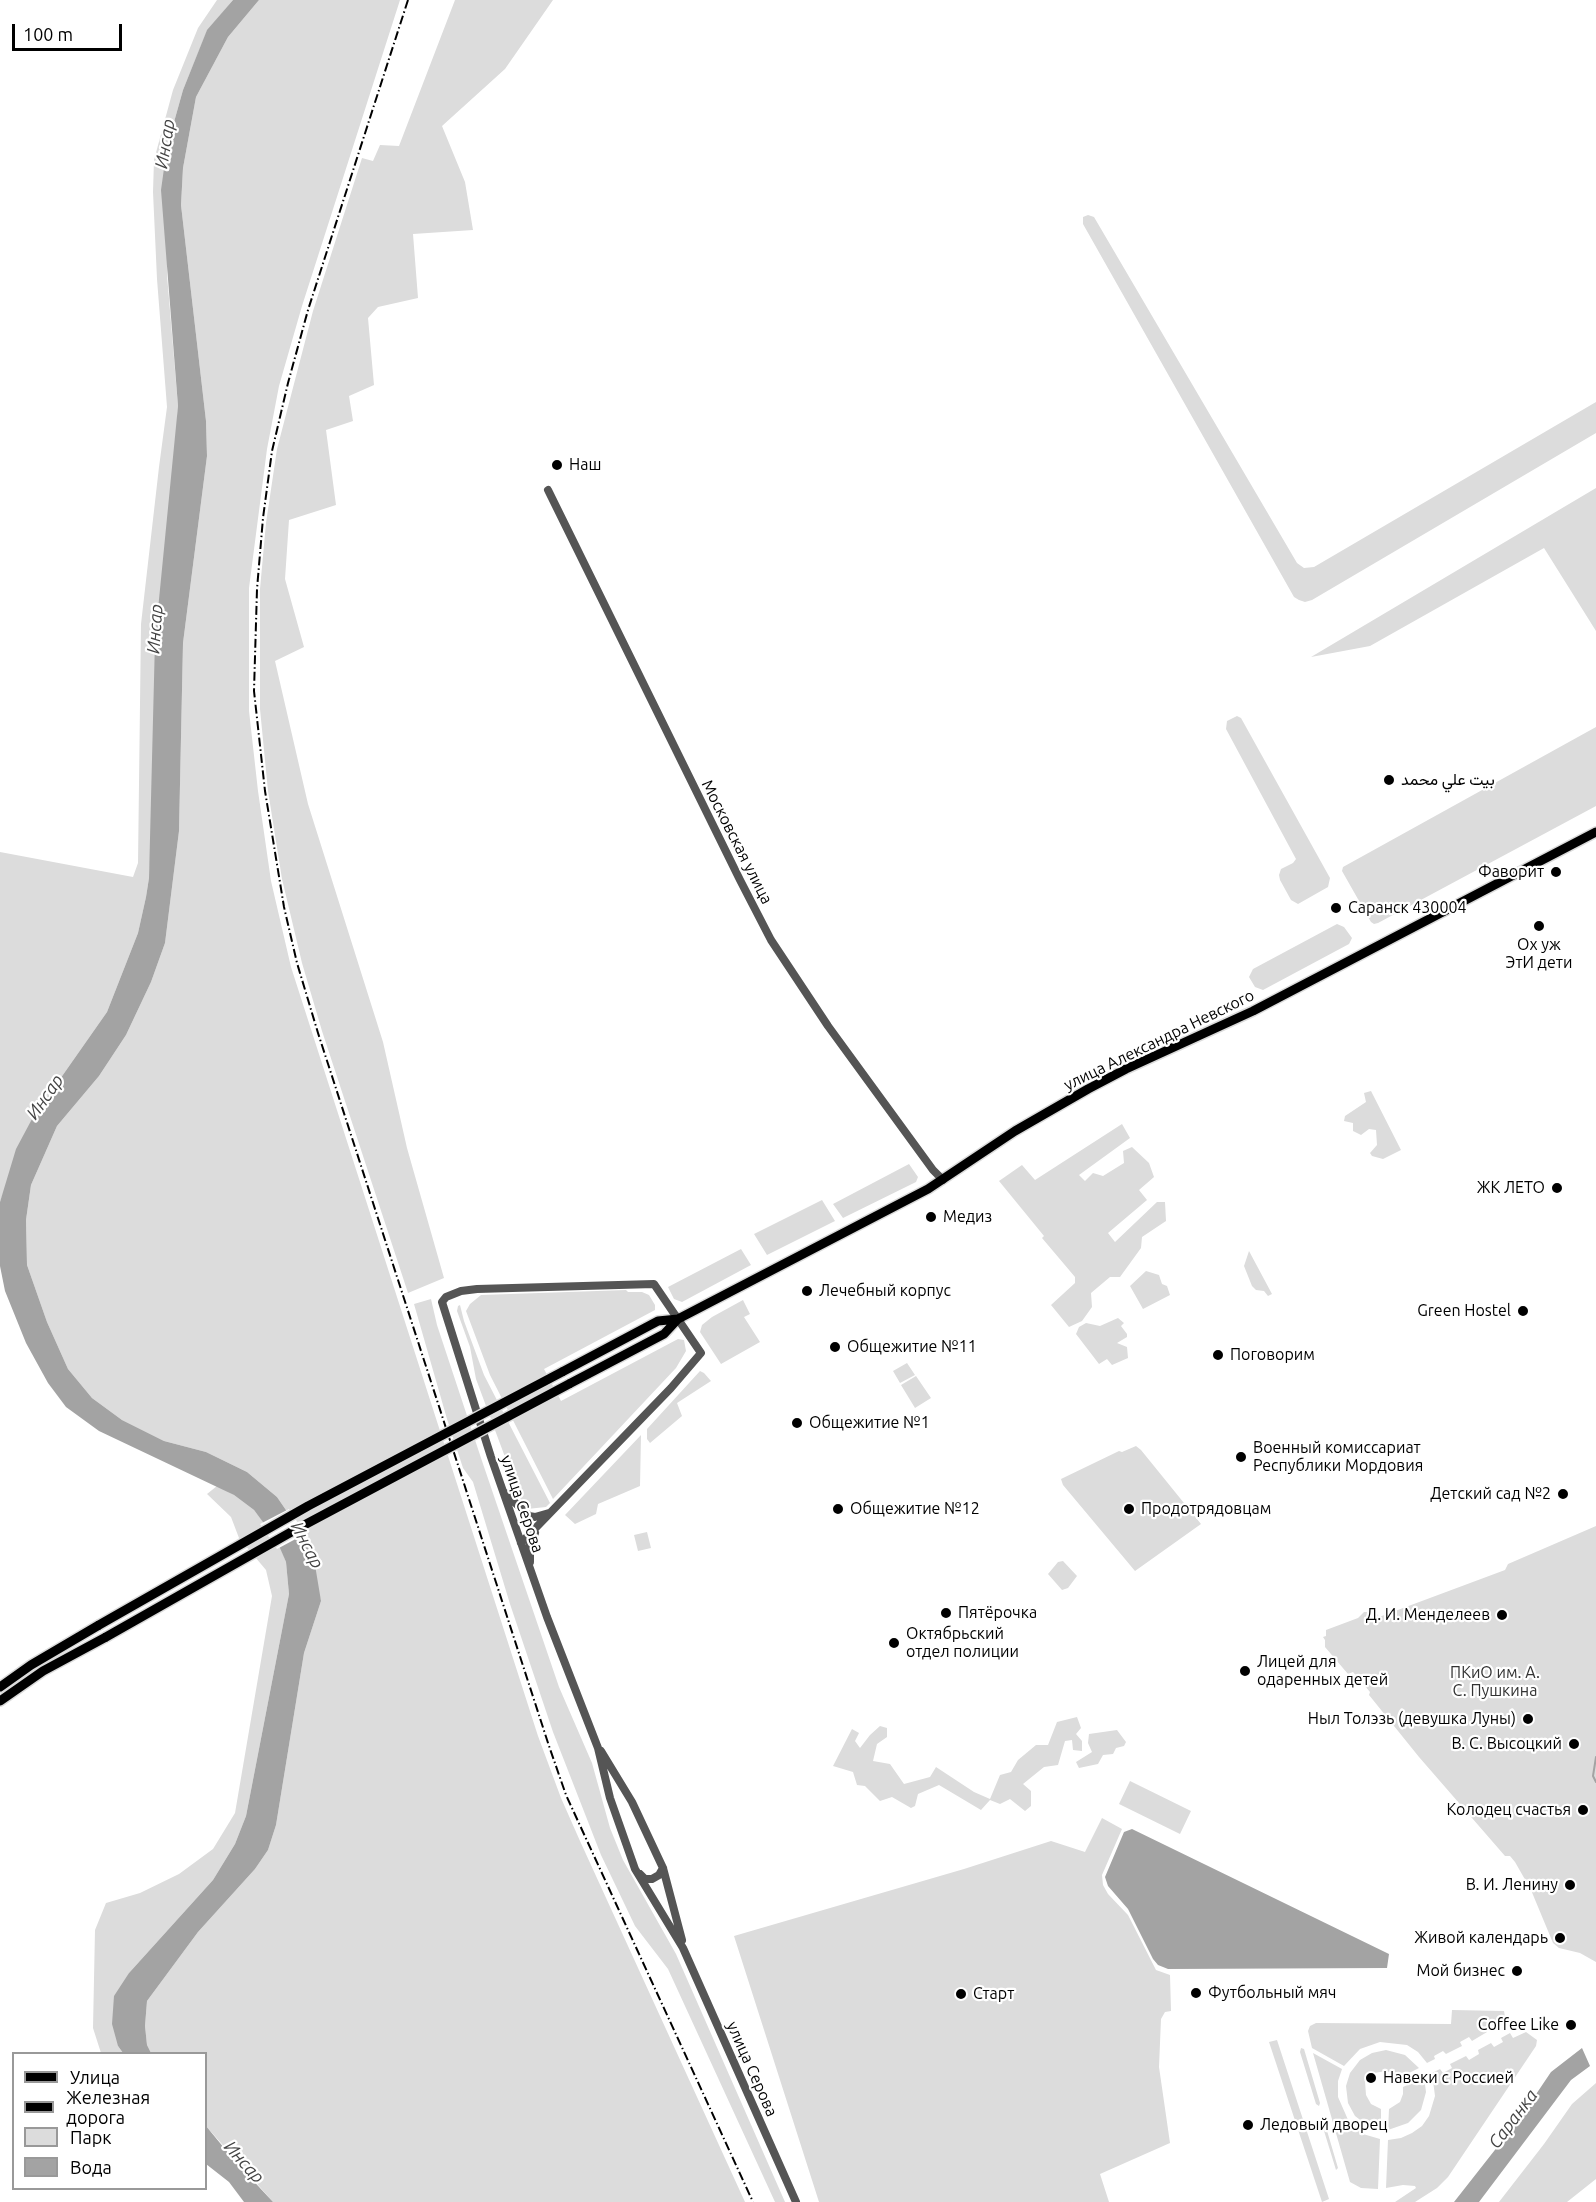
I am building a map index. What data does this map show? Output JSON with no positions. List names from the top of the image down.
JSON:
{
  "streets": {
    "main road": ["улица Александра Невского"],
    "street": ["Московская улица", "улица Серова"]
  },
  "crossings": [
    ["Московская улица", "улица Александра Невского"],
    ["улица Александра Невского", "улица Серова"]
  ],
  "water": ["Инсар", "Саранка"],
  "parks": ["ПКиО им. А. С. Пушкина"],
  "places": [
    "Наш",
    "بيت علي محمد",
    "Фаворит",
    "Саранск 430004",
    "Ох уж ЭтИ дети",
    "ЖК ЛЕТО",
    "Медиз",
    "Лечебный корпус",
    "Green Hostel",
    "Общежитие №11",
    "Поговорим",
    "Общежитие №1",
    "Военный комиссариат Республики Мордовия",
    "Детский сад №2",
    "Общежитие №12",
    "Продотрядовцам",
    "Пятёрочка",
    "Д. И. Менделеев",
    "Октябрьский отдел полиции",
    "Лицей для одаренных детей",
    "Ныл Толэзь (девушка Луны)",
    "В. С. Высоцкий",
    "Колодец счастья",
    "В. И. Ленину",
    "Живой календарь",
    "Мой бизнес",
    "Футбольный мяч",
    "Старт",
    "Coffee Like",
    "Навеки с Россией",
    "Ледовый дворец"
  ],
  "legend": [
    "Улица",
    "Железная дорога",
    "Парк",
    "Вода"
  ],
  "scale_bar": "100 m"
}
